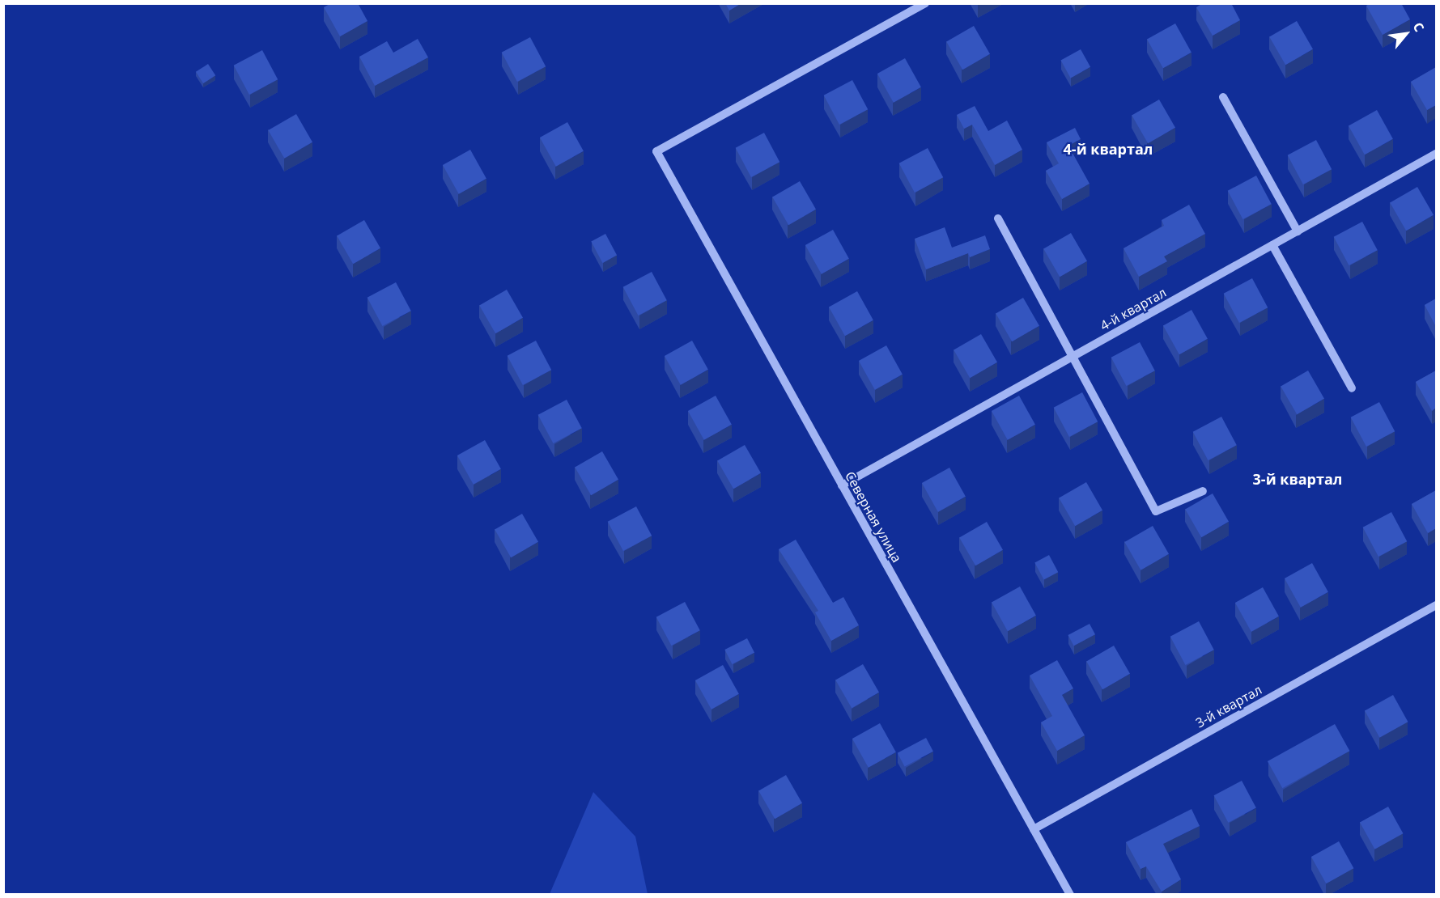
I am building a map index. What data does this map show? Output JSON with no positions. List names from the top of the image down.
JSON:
{
  "streets": {
    "street": ["4-й квартал", "Северная улица", "3-й квартал"]
  },
  "crossings": [
    ["4-й квартал", "Северная улица"],
    ["Северная улица", "3-й квартал"]
  ],
  "districts": ["4-й квартал", "3-й квартал"],
  "north": "top right"
}
